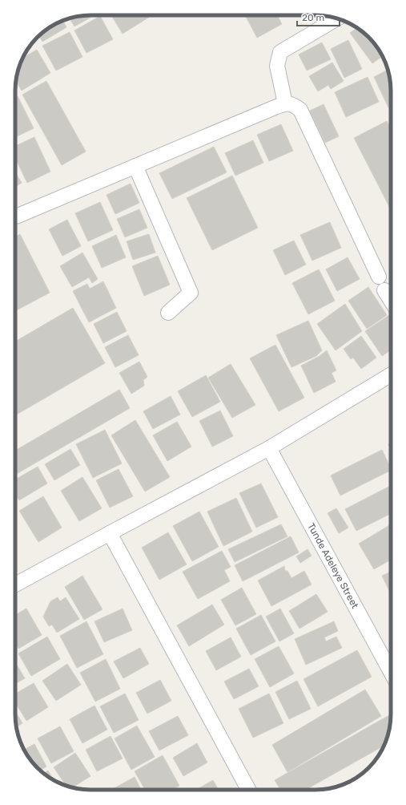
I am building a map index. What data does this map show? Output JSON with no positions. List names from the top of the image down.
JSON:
{
  "streets": {
    "street": ["Tunde Adeleye Street"]
  },
  "scale_bar": "20 m"
}
